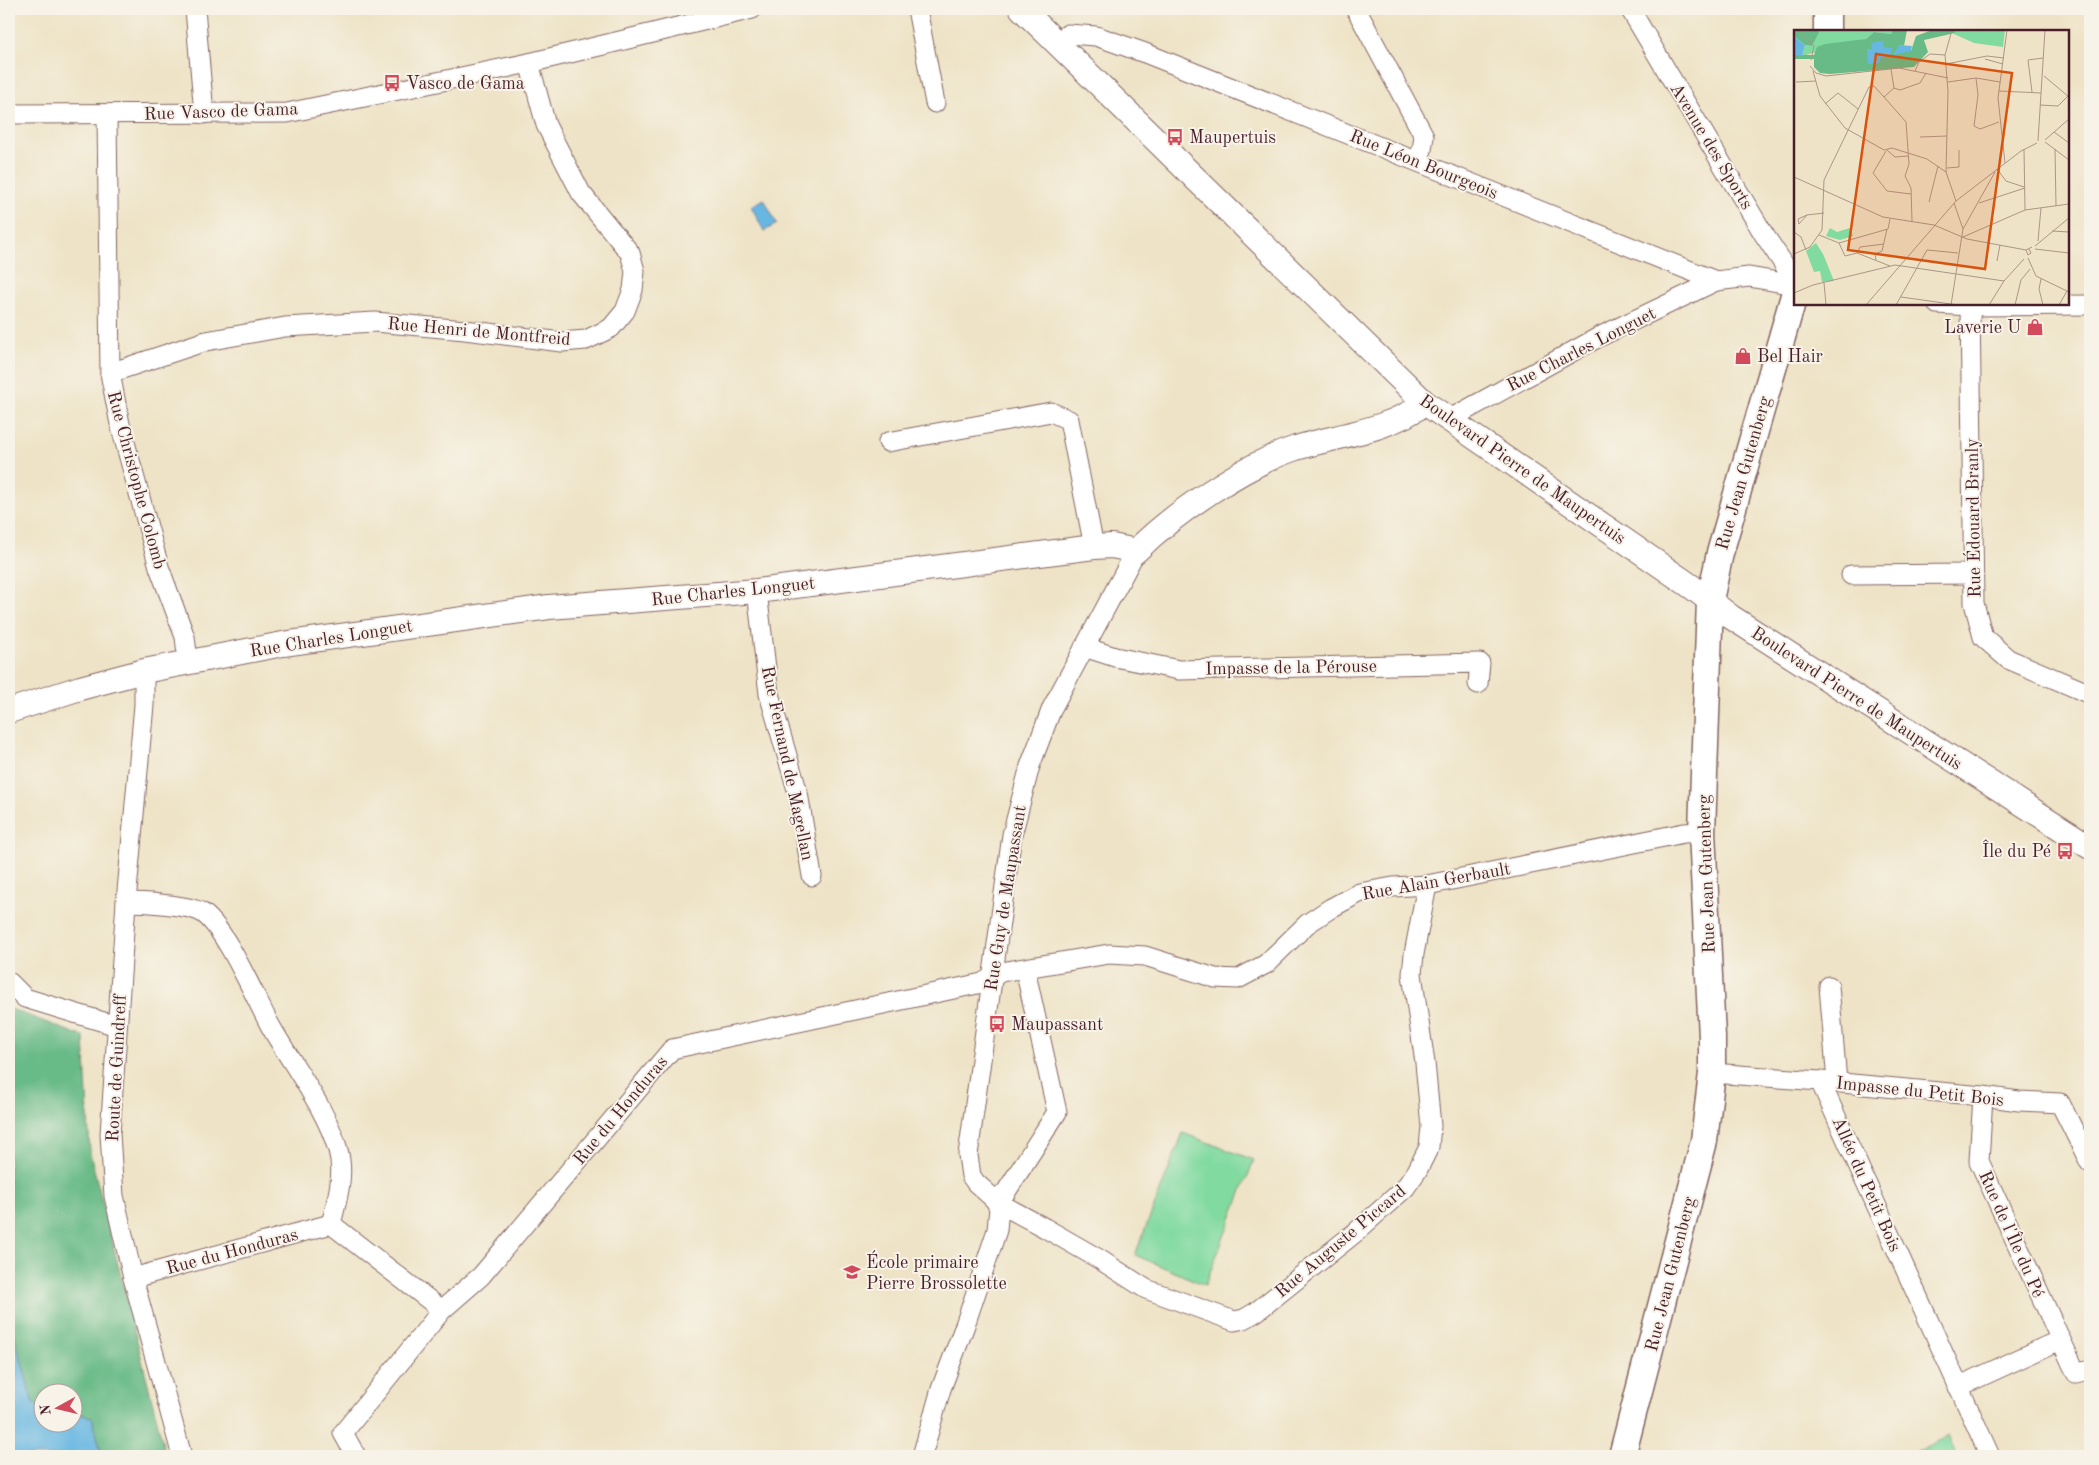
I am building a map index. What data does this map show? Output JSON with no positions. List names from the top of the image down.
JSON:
{
  "streets": {
    "main road": ["Rue Jean Gutenberg"],
    "street": [
      "Rue Vasco de Gama",
      "Avenue des Sports",
      "Rue Léon Bourgeois",
      "Rue Henri de Montfreid",
      "Rue Charles Longuet",
      "Boulevard Pierre de Maupertuis",
      "Rue Christophe Colomb",
      "Rue Édouard Branly",
      "Impasse de la Pérouse",
      "Rue Fernand de Magellan",
      "Rue Alain Gerbault",
      "Rue Guy de Maupassant",
      "Route de Guindreff",
      "Impasse du Petit Bois",
      "Rue du Honduras",
      "Allée du Petit Bois",
      "Rue de l'Île du Pé",
      "Rue Auguste Piccard"
    ]
  },
  "crossings": [
    ["Rue Vasco de Gama", "Rue Henri de Montfreid"],
    ["Rue Vasco de Gama", "Rue Christophe Colomb"],
    ["Rue Léon Bourgeois", "Rue Charles Longuet"],
    ["Rue Léon Bourgeois", "Boulevard Pierre de Maupertuis"],
    ["Rue Henri de Montfreid", "Rue Christophe Colomb"],
    ["Rue Charles Longuet", "Boulevard Pierre de Maupertuis"],
    ["Rue Charles Longuet", "Rue Christophe Colomb"],
    ["Rue Charles Longuet", "Rue Fernand de Magellan"],
    ["Rue Charles Longuet", "Rue Guy de Maupassant"],
    ["Rue Charles Longuet", "Route de Guindreff"],
    ["Boulevard Pierre de Maupertuis", "Rue Jean Gutenberg"],
    ["Rue Jean Gutenberg", "Rue Alain Gerbault"],
    ["Impasse de la Pérouse", "Rue Guy de Maupassant"],
    ["Rue Alain Gerbault", "Rue Guy de Maupassant"],
    ["Rue Alain Gerbault", "Rue du Honduras"],
    ["Rue Alain Gerbault", "Rue Auguste Piccard"],
    ["Rue Guy de Maupassant", "Rue du Honduras"],
    ["Rue Guy de Maupassant", "Rue Auguste Piccard"],
    ["Route de Guindreff", "Rue du Honduras"],
    ["Impasse du Petit Bois", "Allée du Petit Bois"],
    ["Impasse du Petit Bois", "Rue de l'Île du Pé"]
  ],
  "places": {
    "bus stop": [
      "Vasco de Gama",
      "Maupertuis",
      "Île du Pé",
      "Maupassant"
    ],
    "shop": ["Laverie U", "Bel Hair"],
    "school or university": ["École primaire Pierre Brossolette"]
  },
  "north": "left"
}
